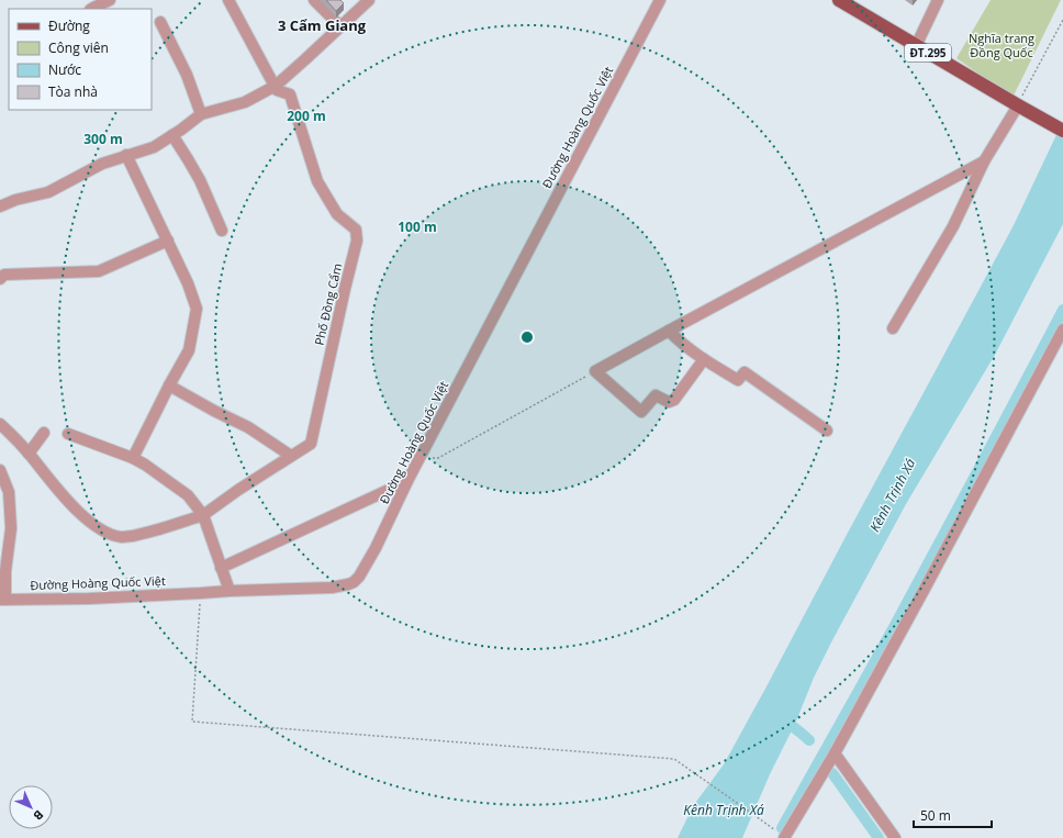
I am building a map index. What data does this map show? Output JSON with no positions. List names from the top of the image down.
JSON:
{
  "streets": {
    "main road": ["ĐT.295"],
    "street": ["Đường Hoàng Quốc Việt", "Phố Đồng Cẩm"]
  },
  "districts": ["3 Cẩm Giang"],
  "water": ["Kênh Trịnh Xá"],
  "parks": ["Nghĩa trang Đồng Quốc"],
  "legend": [
    "Đường",
    "Công viên",
    "Nước",
    "Tòa nhà"
  ],
  "scale_bar": "50 m",
  "north": "bottom right",
  "rings": ["200 m", "300 m", "100 m"]
}
